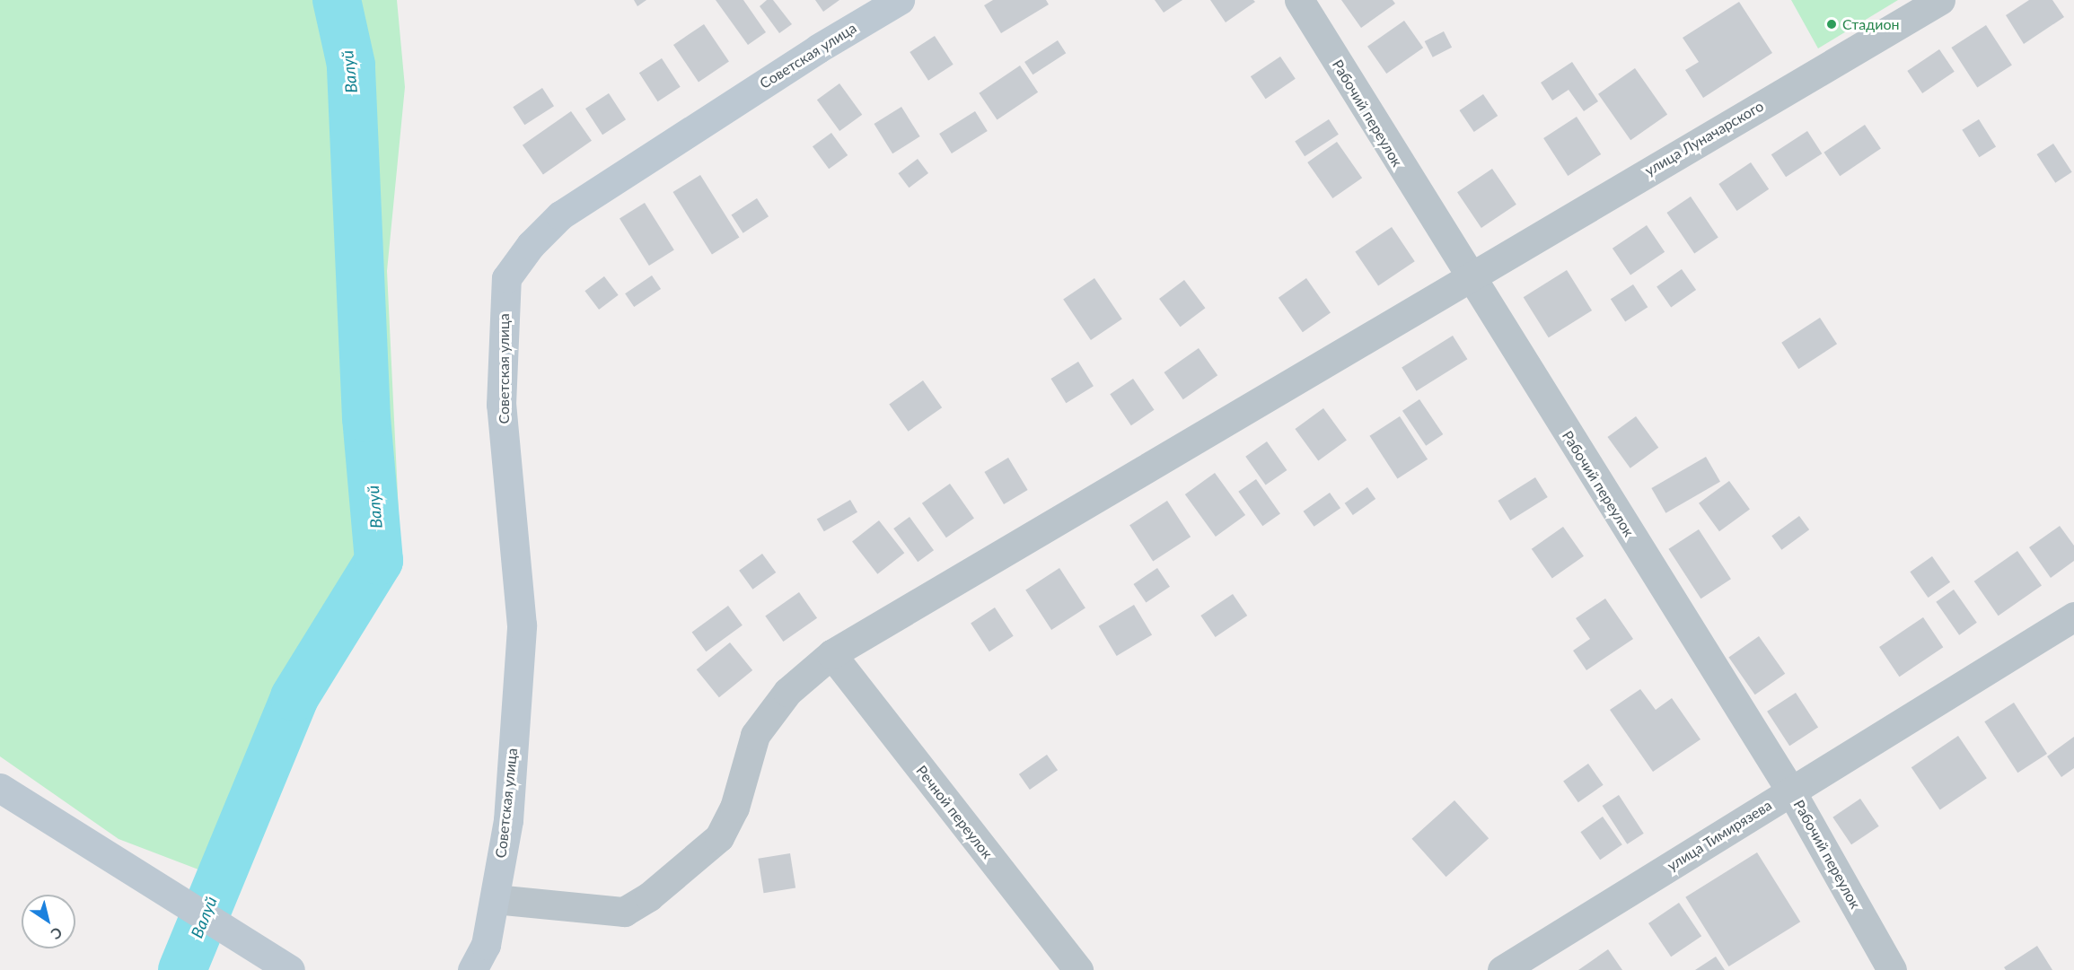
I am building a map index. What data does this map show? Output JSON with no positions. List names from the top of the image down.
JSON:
{
  "streets": {
    "main road": ["Советская улица"],
    "street": [
      "Рабочий переулок",
      "улица Луначарского",
      "Речной переулок",
      "улица Тимирязева"
    ]
  },
  "crossings": [
    ["Советская улица", "улица Луначарского"],
    ["Рабочий переулок", "улица Луначарского"],
    ["Рабочий переулок", "улица Тимирязева"],
    ["улица Луначарского", "Речной переулок"]
  ],
  "water": ["Валуй"],
  "places": ["Стадион"],
  "north": "bottom right"
}
